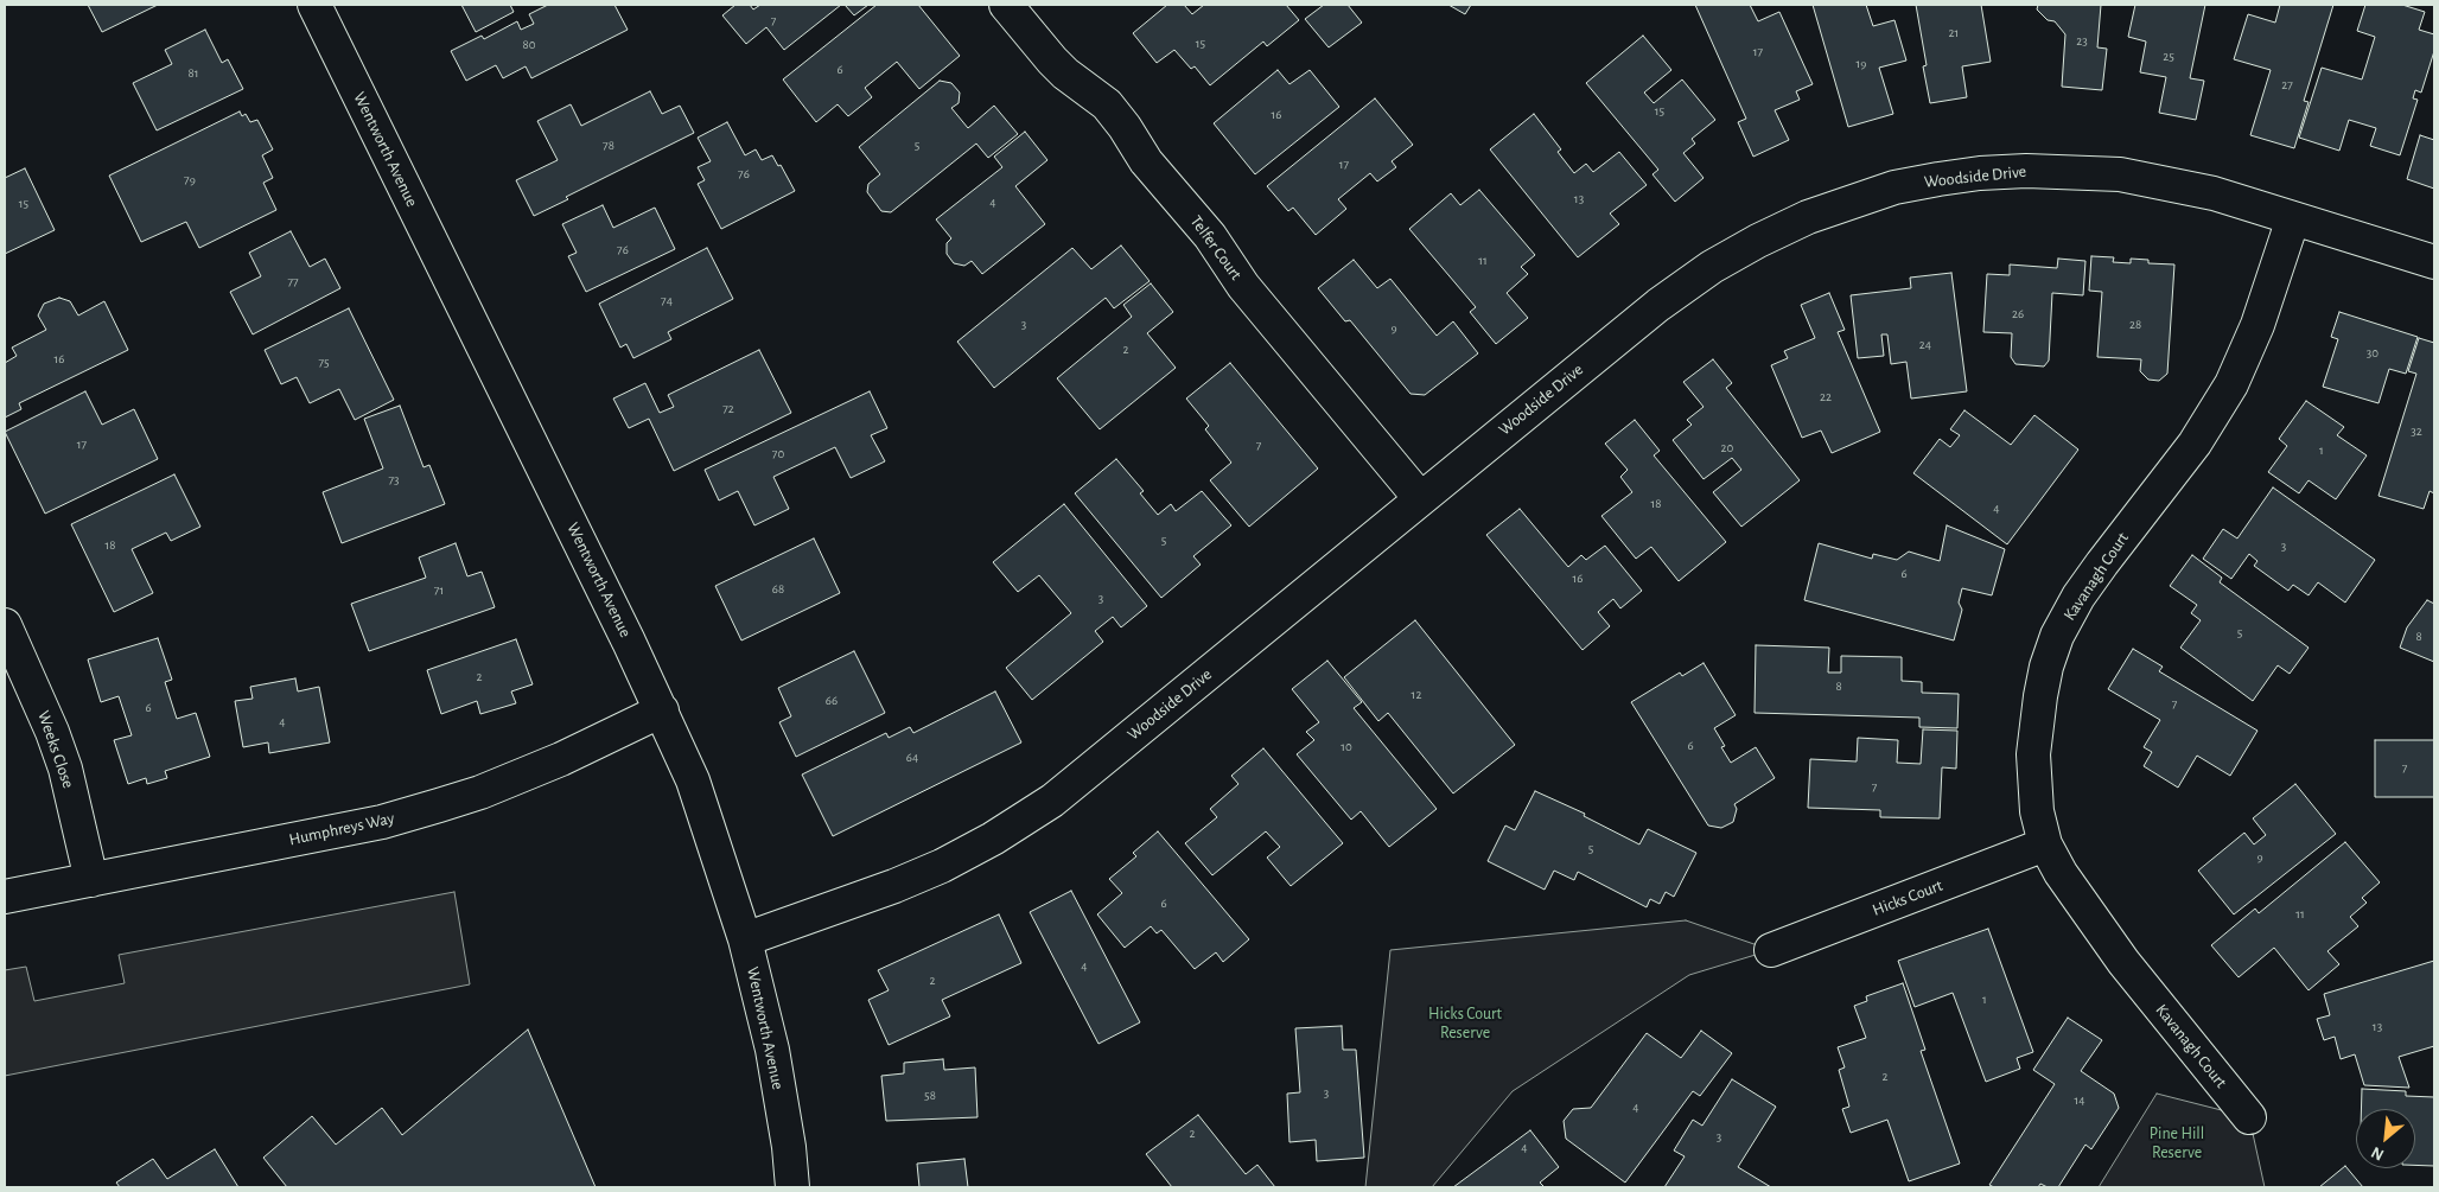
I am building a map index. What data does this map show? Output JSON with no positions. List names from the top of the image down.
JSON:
{
  "streets": {
    "street": [
      "Wentworth Avenue",
      "Woodside Drive",
      "Telfer Court",
      "Kavanagh Court",
      "Weeks Close",
      "Humphreys Way",
      "Hicks Court"
    ]
  },
  "crossings": [
    ["Wentworth Avenue", "Woodside Drive"],
    ["Wentworth Avenue", "Humphreys Way"],
    ["Woodside Drive", "Telfer Court"],
    ["Woodside Drive", "Kavanagh Court"],
    ["Kavanagh Court", "Hicks Court"],
    ["Weeks Close", "Humphreys Way"]
  ],
  "parks": ["Hicks Court Reserve", "Pine Hill Reserve"],
  "house_numbers": [
    "7",
    "21",
    "23",
    "15",
    "80",
    "17",
    "25",
    "19",
    "6",
    "81",
    "27",
    "15",
    "16",
    "78",
    "5",
    "17",
    "76",
    "79",
    "13",
    "4",
    "15",
    "76",
    "11",
    "77",
    "74",
    "26",
    "3",
    "28",
    "9",
    "24",
    "2",
    "30",
    "16",
    "75",
    "22",
    "72",
    "32",
    "17",
    "7",
    "20",
    "1",
    "70",
    "73",
    "18",
    "4",
    "5",
    "18",
    "3",
    "6",
    "16",
    "68",
    "71",
    "3",
    "5",
    "8",
    "2",
    "8",
    "12",
    "66",
    "7",
    "6",
    "4",
    "6",
    "10",
    "64",
    "7",
    "7",
    "5",
    "9",
    "6",
    "11",
    "4",
    "2",
    "1",
    "13",
    "2",
    "3",
    "58",
    "14",
    "4",
    "2",
    "3",
    "4"
  ],
  "north": "bottom left"
}
